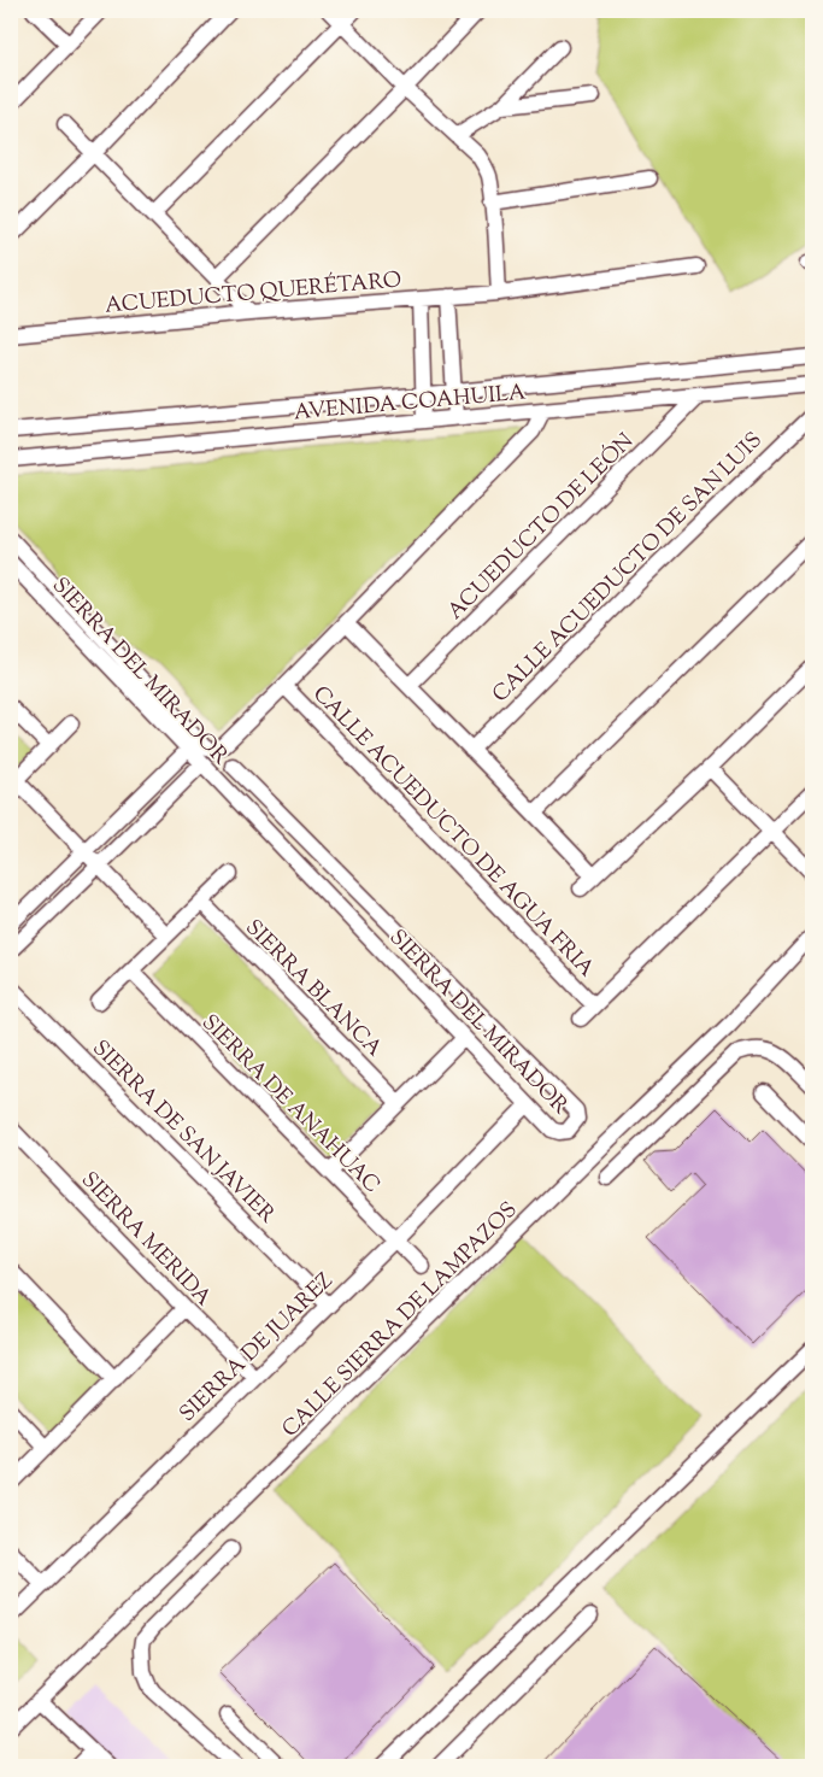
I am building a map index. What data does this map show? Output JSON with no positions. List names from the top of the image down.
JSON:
{
  "streets": {
    "street": [
      "ACUEDUCTO QUERÉTARO",
      "AVENIDA COAHUILA",
      "ACUEDUCTO DE LEÓN",
      "CALLE ACUEDUCTO DE SAN LUIS",
      "SIERRA DEL MIRADOR",
      "CALLE ACUEDUCTO DE AGUA FRIA",
      "SIERRA BLANCA",
      "SIERRA DE ANAHUAC",
      "SIERRA DE SAN JAVIER",
      "SIERRA MERIDA",
      "CALLE SIERRA DE LAMPAZOS",
      "SIERRA DE JUAREZ"
    ]
  },
  "crossings": [
    ["AVENIDA COAHUILA", "ACUEDUCTO DE LEÓN"],
    ["SIERRA DEL MIRADOR", "CALLE ACUEDUCTO DE AGUA FRIA"],
    ["SIERRA DEL MIRADOR", "SIERRA DE JUAREZ"],
    ["SIERRA DE ANAHUAC", "SIERRA DE JUAREZ"],
    ["SIERRA DE SAN JAVIER", "SIERRA DE JUAREZ"],
    ["SIERRA MERIDA", "SIERRA DE JUAREZ"]
  ]
}
